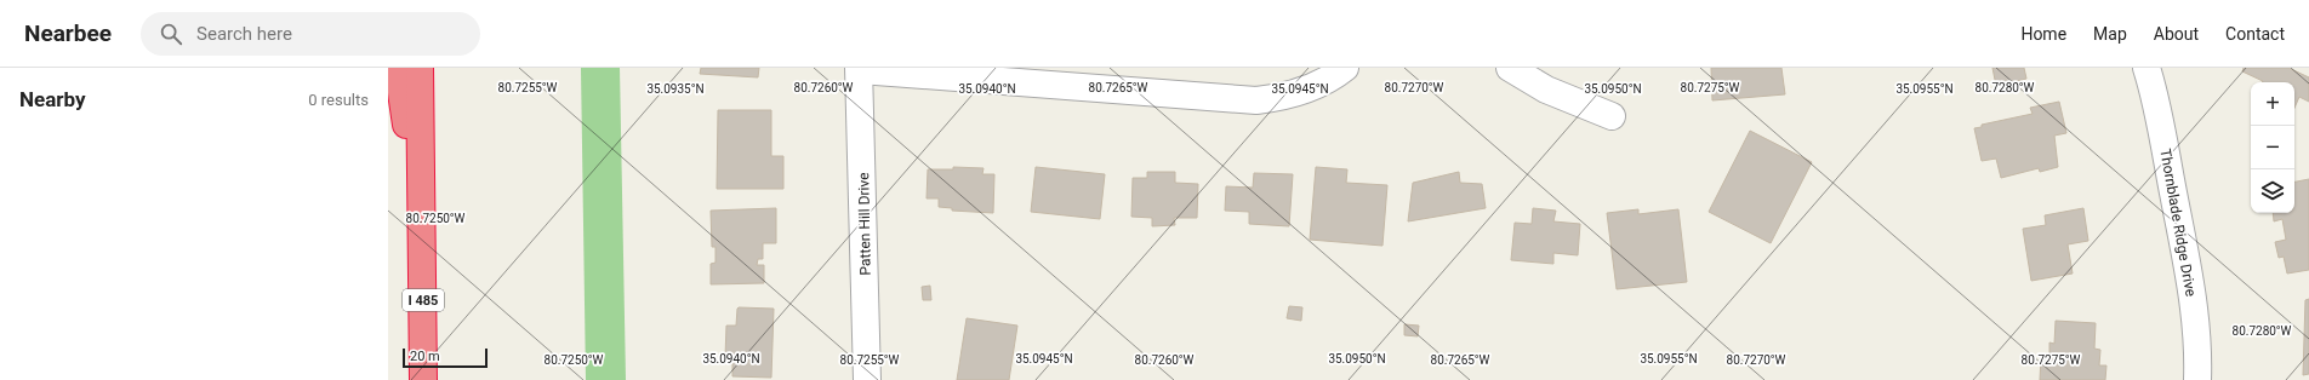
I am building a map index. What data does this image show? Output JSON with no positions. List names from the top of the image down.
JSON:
{
  "streets": {
    "highway": ["I 485"],
    "street": ["Thornblade Ridge Drive", "Patten Hill Drive"]
  },
  "scale_bar": "20 m",
  "page": {
    "header": "Nearbee",
    "search": "Search here",
    "nav": [
      "Home",
      "Map",
      "About",
      "Contact"
    ],
    "heading": ["Nearby", "0 results"],
    "map_buttons": ["+", "−"],
    "scale": "20 m"
  },
  "coordinates": [
    "80.7255°W",
    "80.7260°W",
    "80.7265°W",
    "80.7270°W",
    "80.7275°W",
    "80.7280°W",
    "35.0935°N",
    "35.0940°N",
    "35.0945°N",
    "35.0950°N",
    "35.0955°N",
    "80.7250°W"
  ]
}
